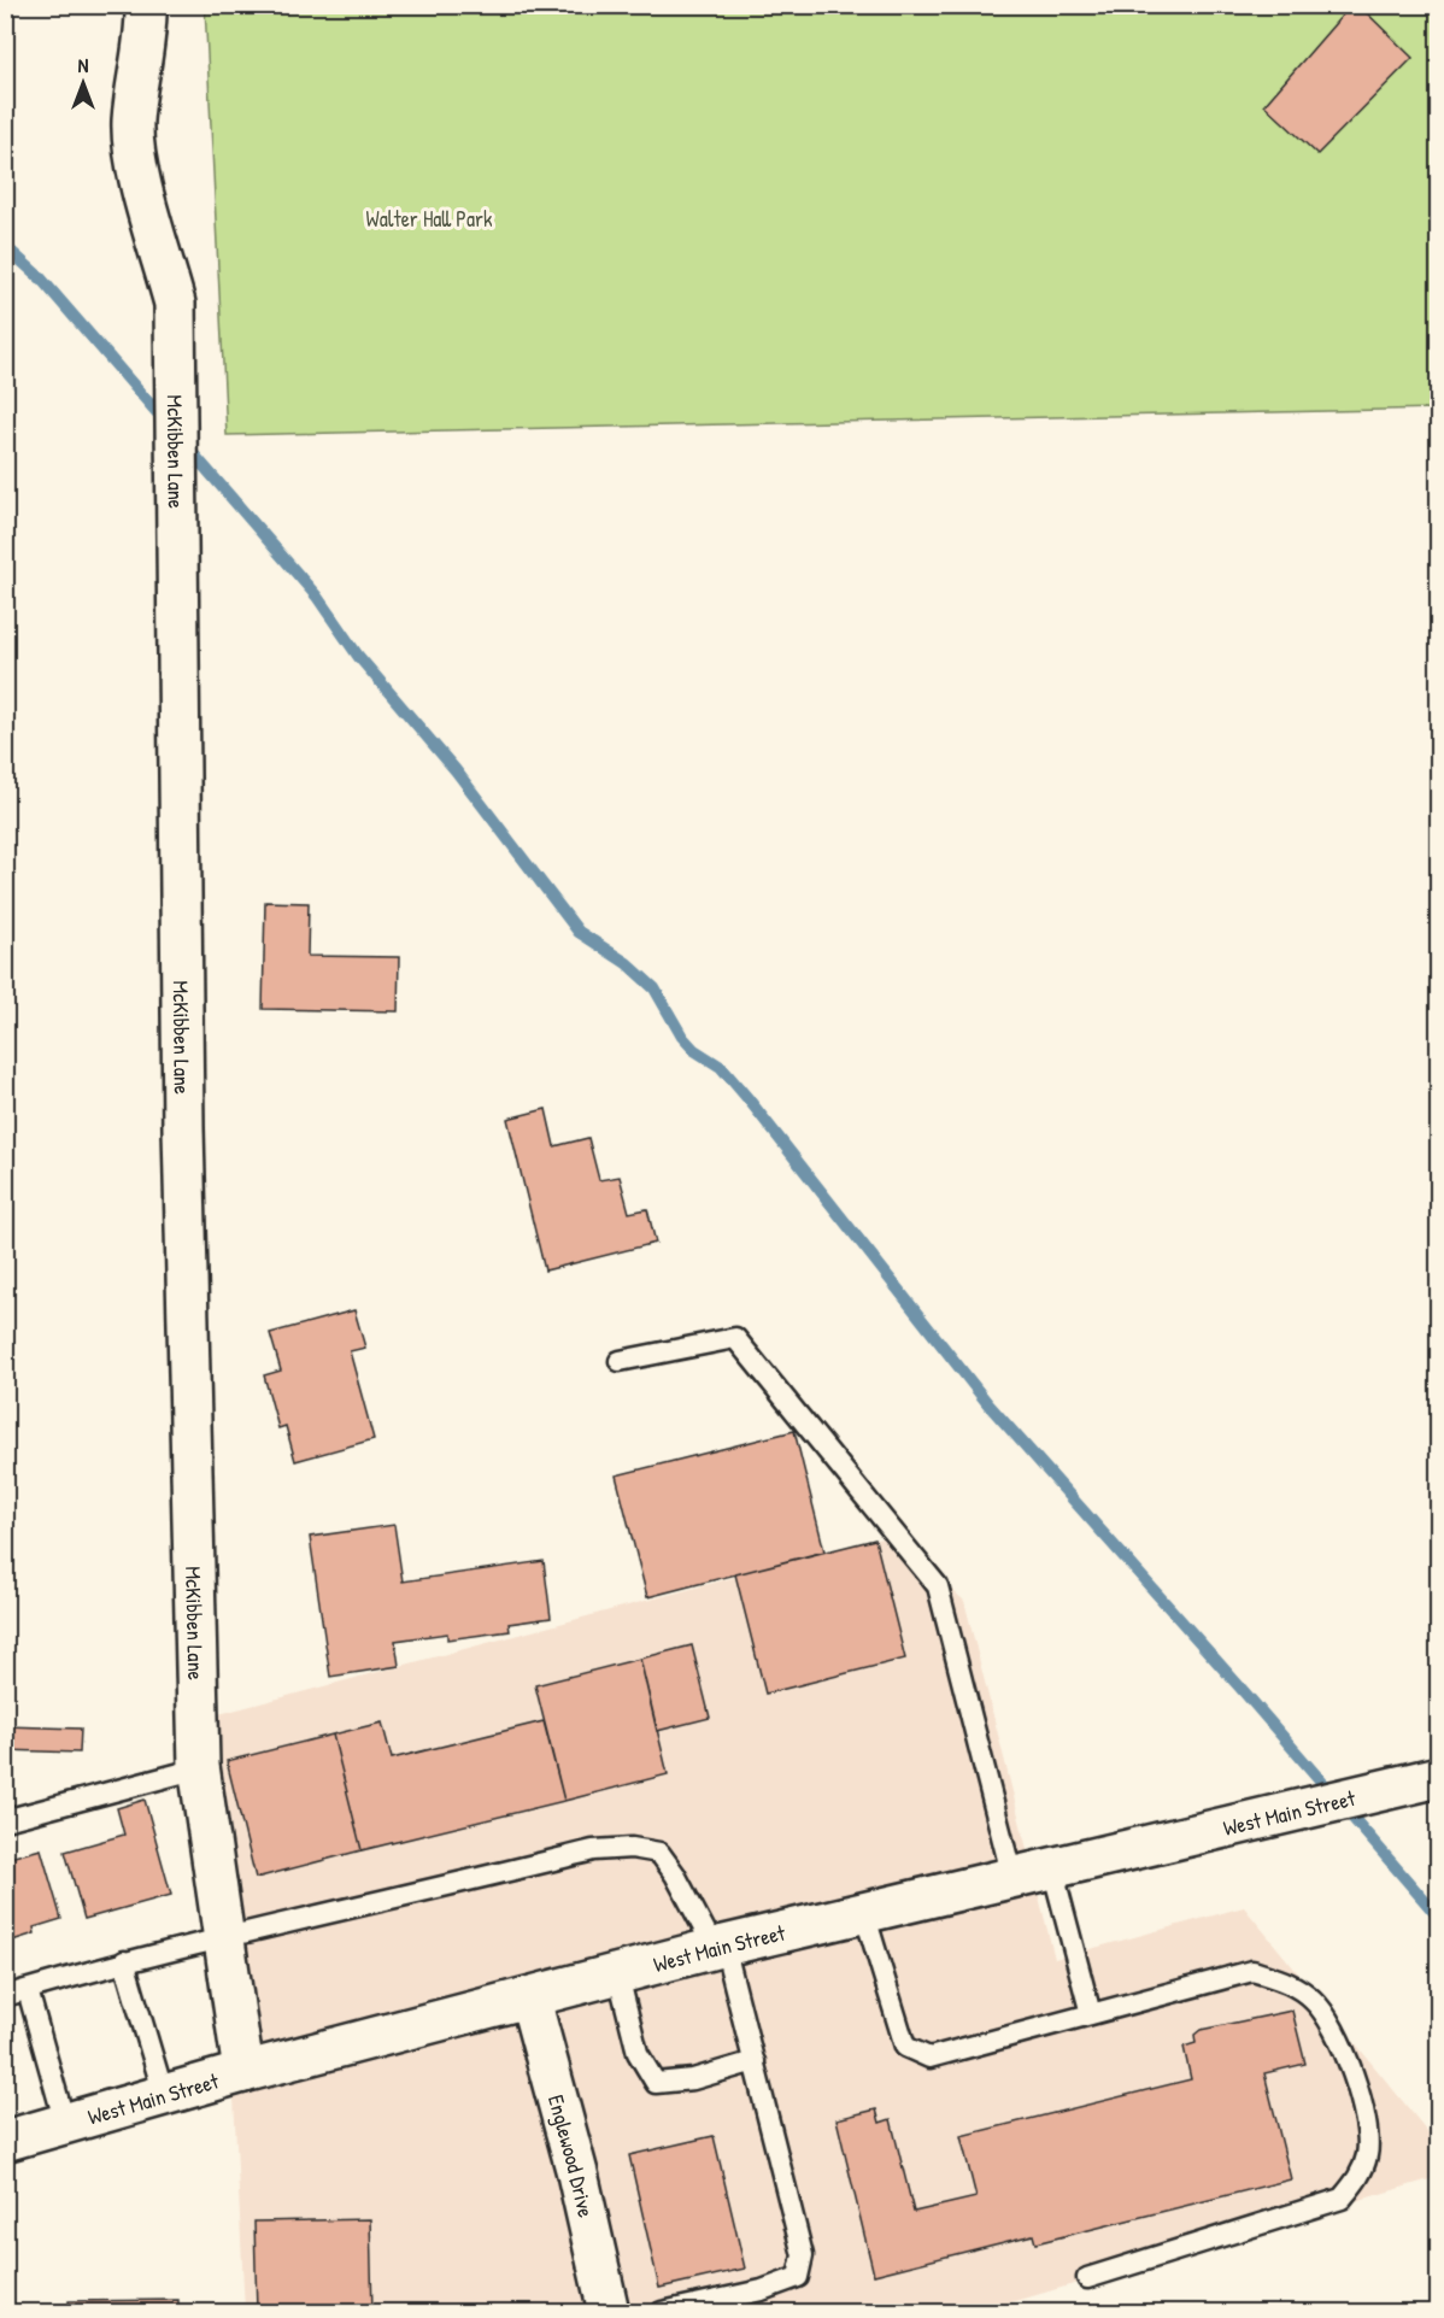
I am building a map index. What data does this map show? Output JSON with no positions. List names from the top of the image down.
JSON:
{
  "streets": {
    "street": ["McKibben Lane", "West Main Street", "Englewood Drive"]
  },
  "crossings": [
    ["McKibben Lane", "West Main Street"],
    ["West Main Street", "Englewood Drive"]
  ],
  "parks": ["Walter Hall Park"],
  "north": "top"
}
